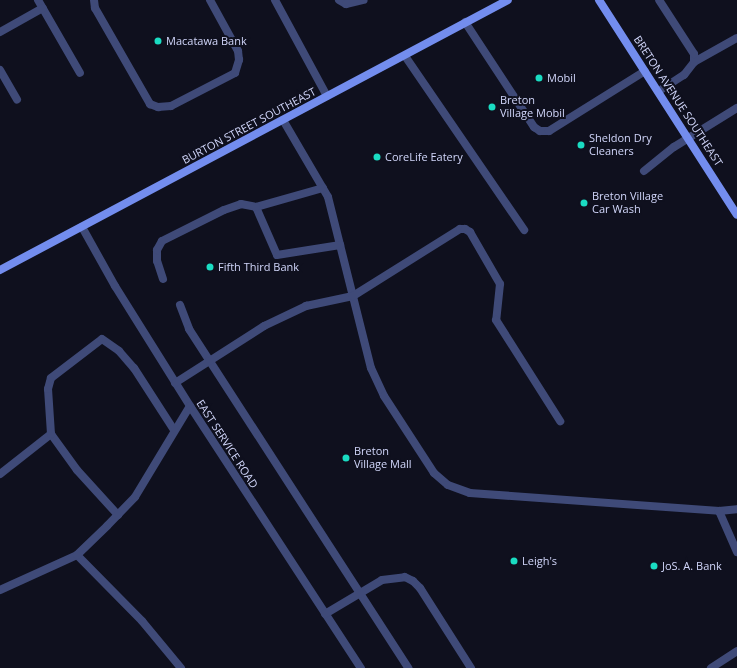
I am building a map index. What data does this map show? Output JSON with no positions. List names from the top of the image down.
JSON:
{
  "streets": {
    "main road": ["BRETON AVENUE SOUTHEAST", "BURTON STREET SOUTHEAST"],
    "street": ["EAST SERVICE ROAD"]
  },
  "crossings": [
    ["BURTON STREET SOUTHEAST", "EAST SERVICE ROAD"]
  ],
  "places": [
    "Macatawa Bank",
    "Mobil",
    "Breton Village Mobil",
    "Sheldon Dry Cleaners",
    "CoreLife Eatery",
    "Breton Village Car Wash",
    "Fifth Third Bank",
    "Breton Village Mall",
    "Leigh's",
    "JoS. A. Bank"
  ]
}
